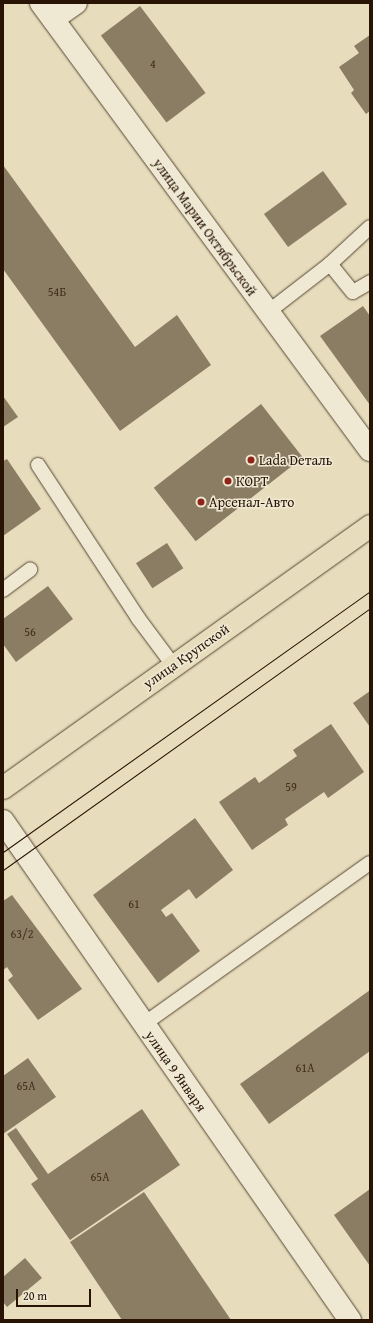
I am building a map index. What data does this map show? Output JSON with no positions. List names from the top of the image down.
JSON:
{
  "streets": {
    "main road": ["улица Крупской"],
    "street": ["улица Марии Октябрьской", "улица 9 Января"]
  },
  "places": ["Lada Dеталь", "КОРТ", "Арсенал-Авто"],
  "house_numbers": [
    "4",
    "54Б",
    "56",
    "59",
    "61",
    "63/2",
    "61А",
    "65А",
    "65А"
  ],
  "scale_bar": "20 m"
}
